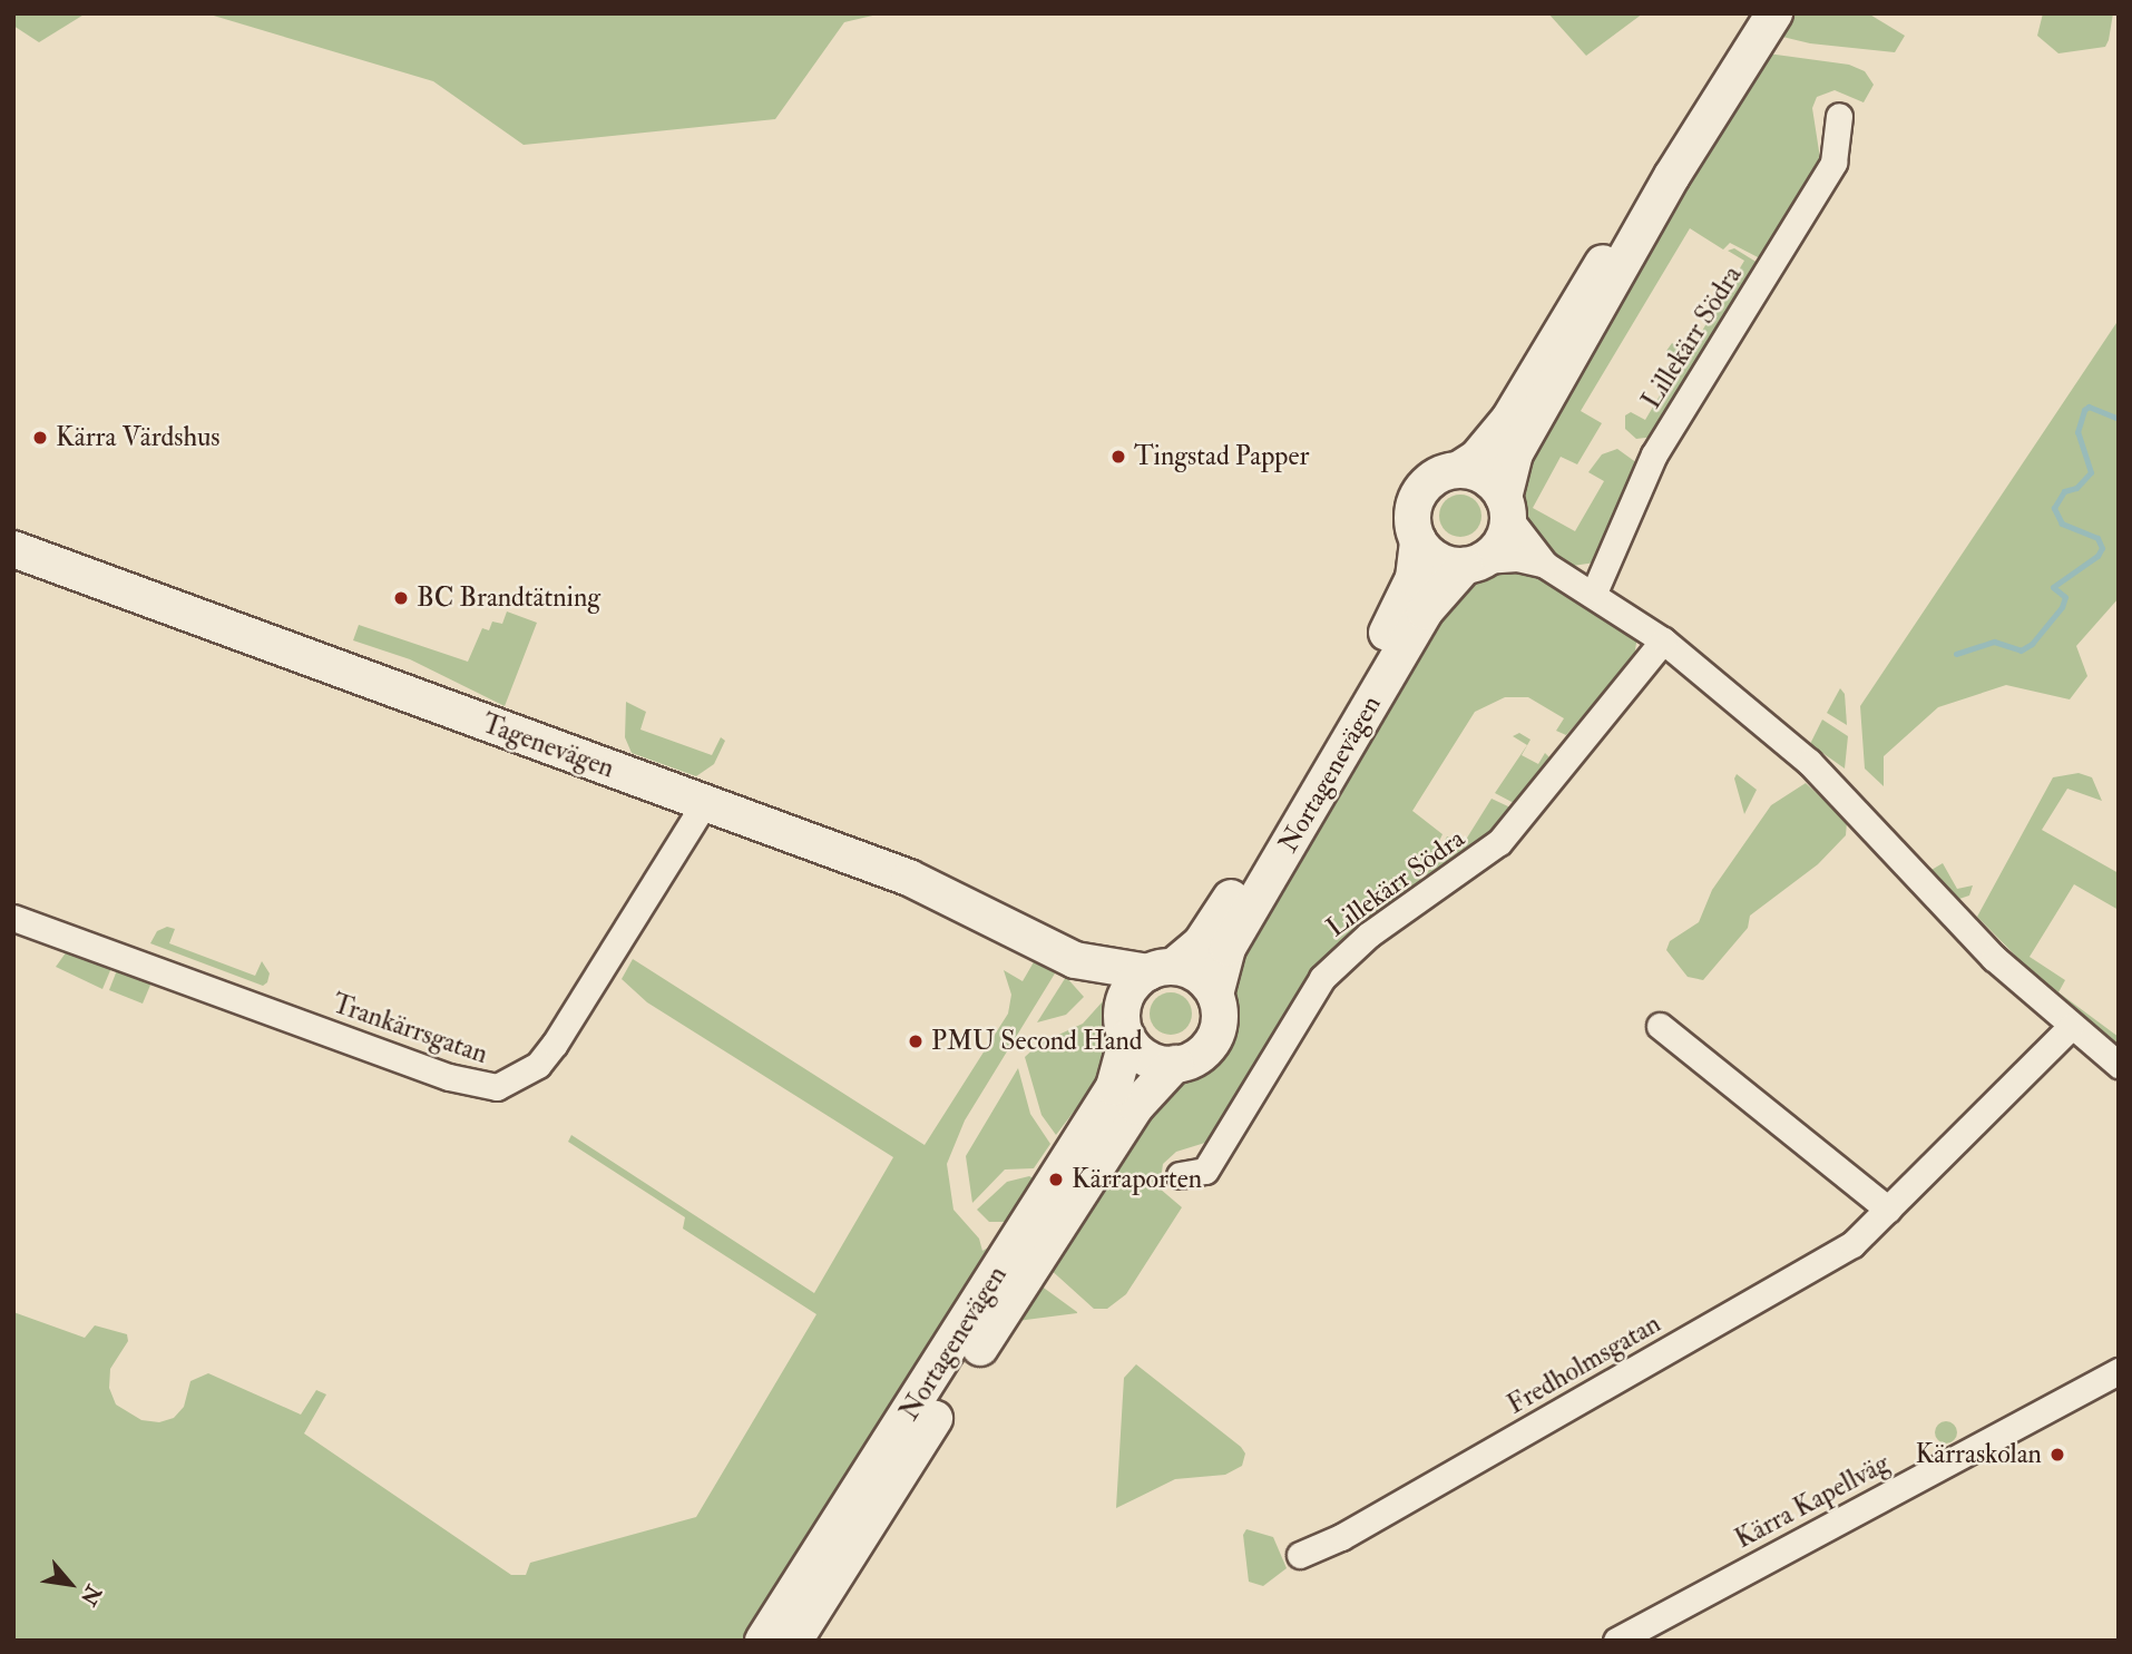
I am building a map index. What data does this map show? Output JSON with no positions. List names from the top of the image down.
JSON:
{
  "streets": {
    "street": [
      "Lillekärr Södra",
      "Tagenevägen",
      "Nortagenevägen",
      "Trankärrsgatan",
      "Fredholmsgatan",
      "Kärra Kapellväg"
    ]
  },
  "crossings": [
    ["Tagenevägen", "Nortagenevägen"],
    ["Tagenevägen", "Trankärrsgatan"]
  ],
  "places": [
    "Kärra Värdshus",
    "Tingstad Papper",
    "BC Brandtätning",
    "PMU Second Hand",
    "Kärraporten",
    "Kärraskolan"
  ],
  "north": "bottom right"
}
